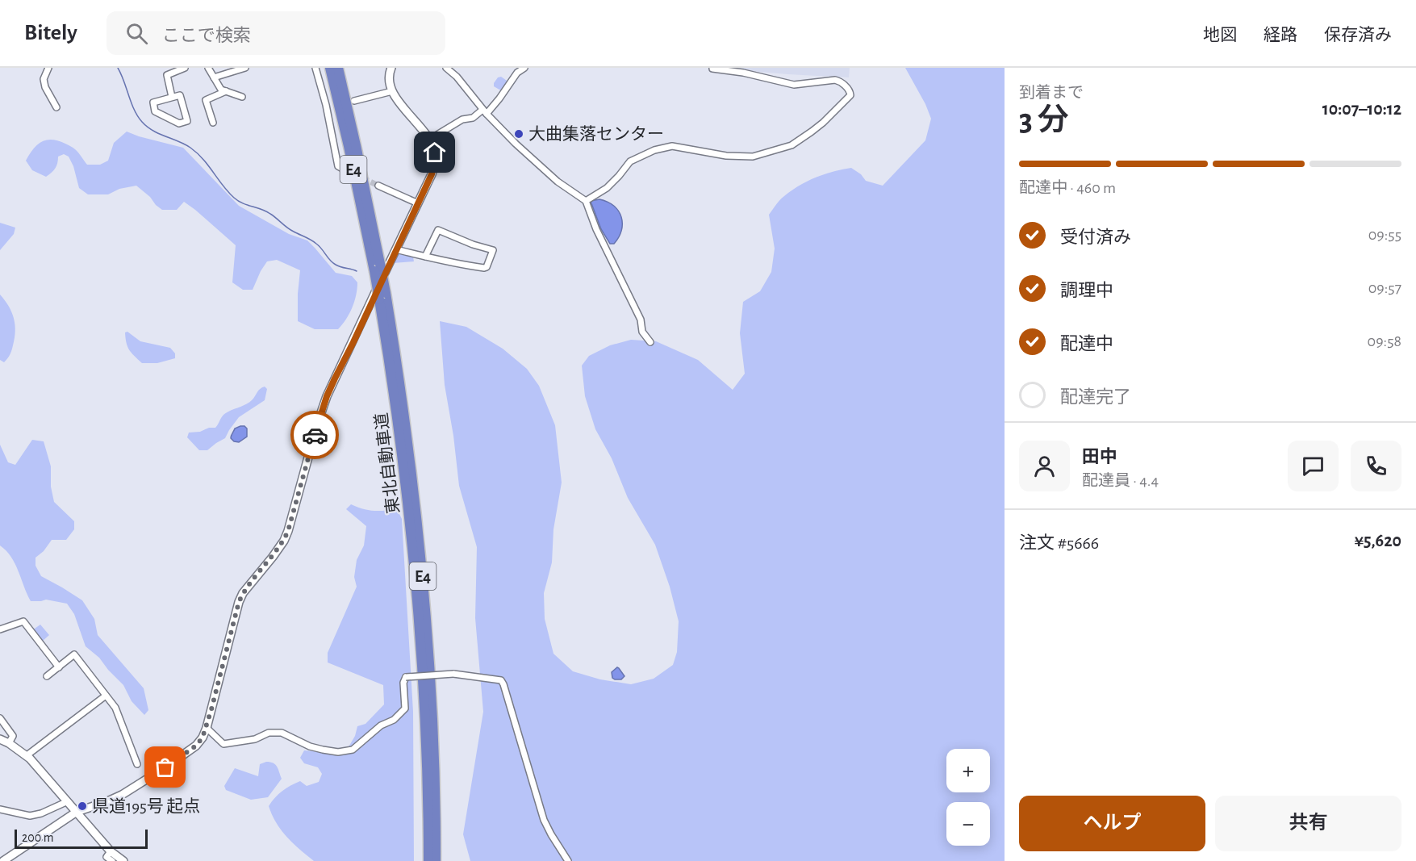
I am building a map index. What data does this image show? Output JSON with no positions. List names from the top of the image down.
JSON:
{
  "streets": {
    "highway": ["E4", "東北自動車道"]
  },
  "places": ["大曲集落センター", "県道195号 起点"],
  "scale_bar": "200 m",
  "page": {
    "header": "Bitely",
    "search": "ここで検索",
    "nav": ["地図", "経路", "保存済み"],
    "heading": ["3 分", "到着まで", "10:07–10:12"],
    "panel": [
      "田中",
      "配達員 · 4.4",
      "注文 #5666",
      "¥5,620"
    ],
    "bar": "配達中 · 460 m",
    "list": [
      ["受付済み", "09:55"],
      ["調理中", "09:57"],
      ["配達中", "09:58"],
      "配達完了"
    ],
    "map_buttons": ["+", "−"],
    "buttons": ["ヘルプ", "共有"],
    "scale": "200 m"
  }
}
